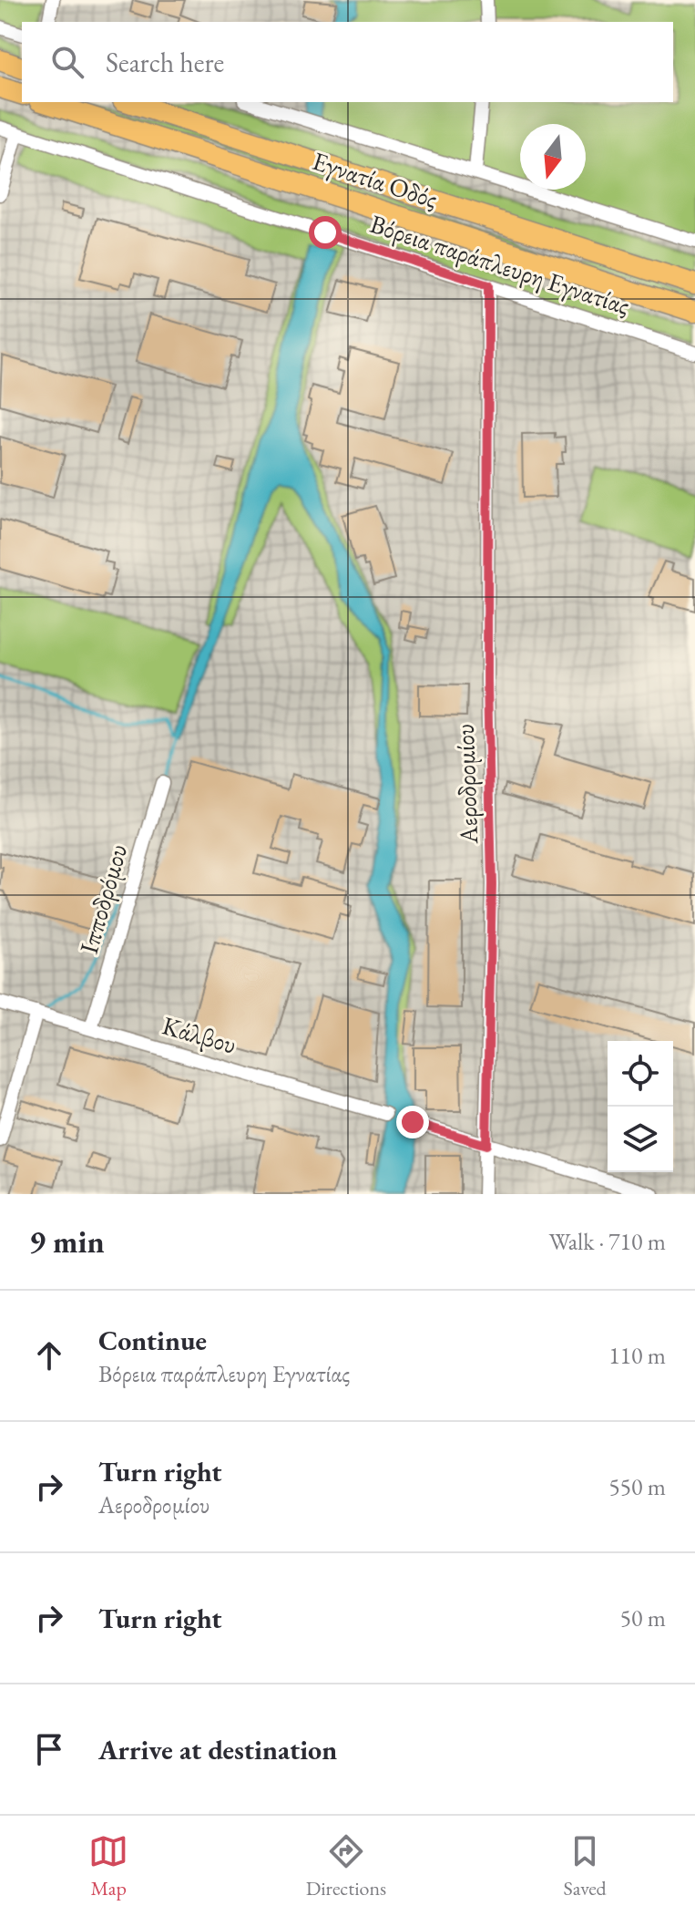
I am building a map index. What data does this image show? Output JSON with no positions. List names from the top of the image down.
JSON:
{
  "streets": {
    "highway": ["Εγνατία Οδός"],
    "street": [
      "Βόρεια παράπλευρη Εγνατίας",
      "Αεροδρομίου",
      "Ιπποδρόμου",
      "Κάλβου"
    ]
  },
  "crossings": [
    ["Βόρεια παράπλευρη Εγνατίας", "Αεροδρομίου"],
    ["Ιπποδρόμου", "Κάλβου"]
  ],
  "north": "bottom",
  "page": {
    "search": "Search here",
    "heading": ["9 min", "Walk · 710 m"],
    "list": [
      ["Continue", "Βόρεια παράπλευρη Εγνατίας", "110 m"],
      ["Turn right", "Αεροδρομίου", "550 m"],
      ["Turn right", "50 m"],
      "Arrive at destination"
    ],
    "nav": ["Map", "Directions", "Saved"]
  }
}
